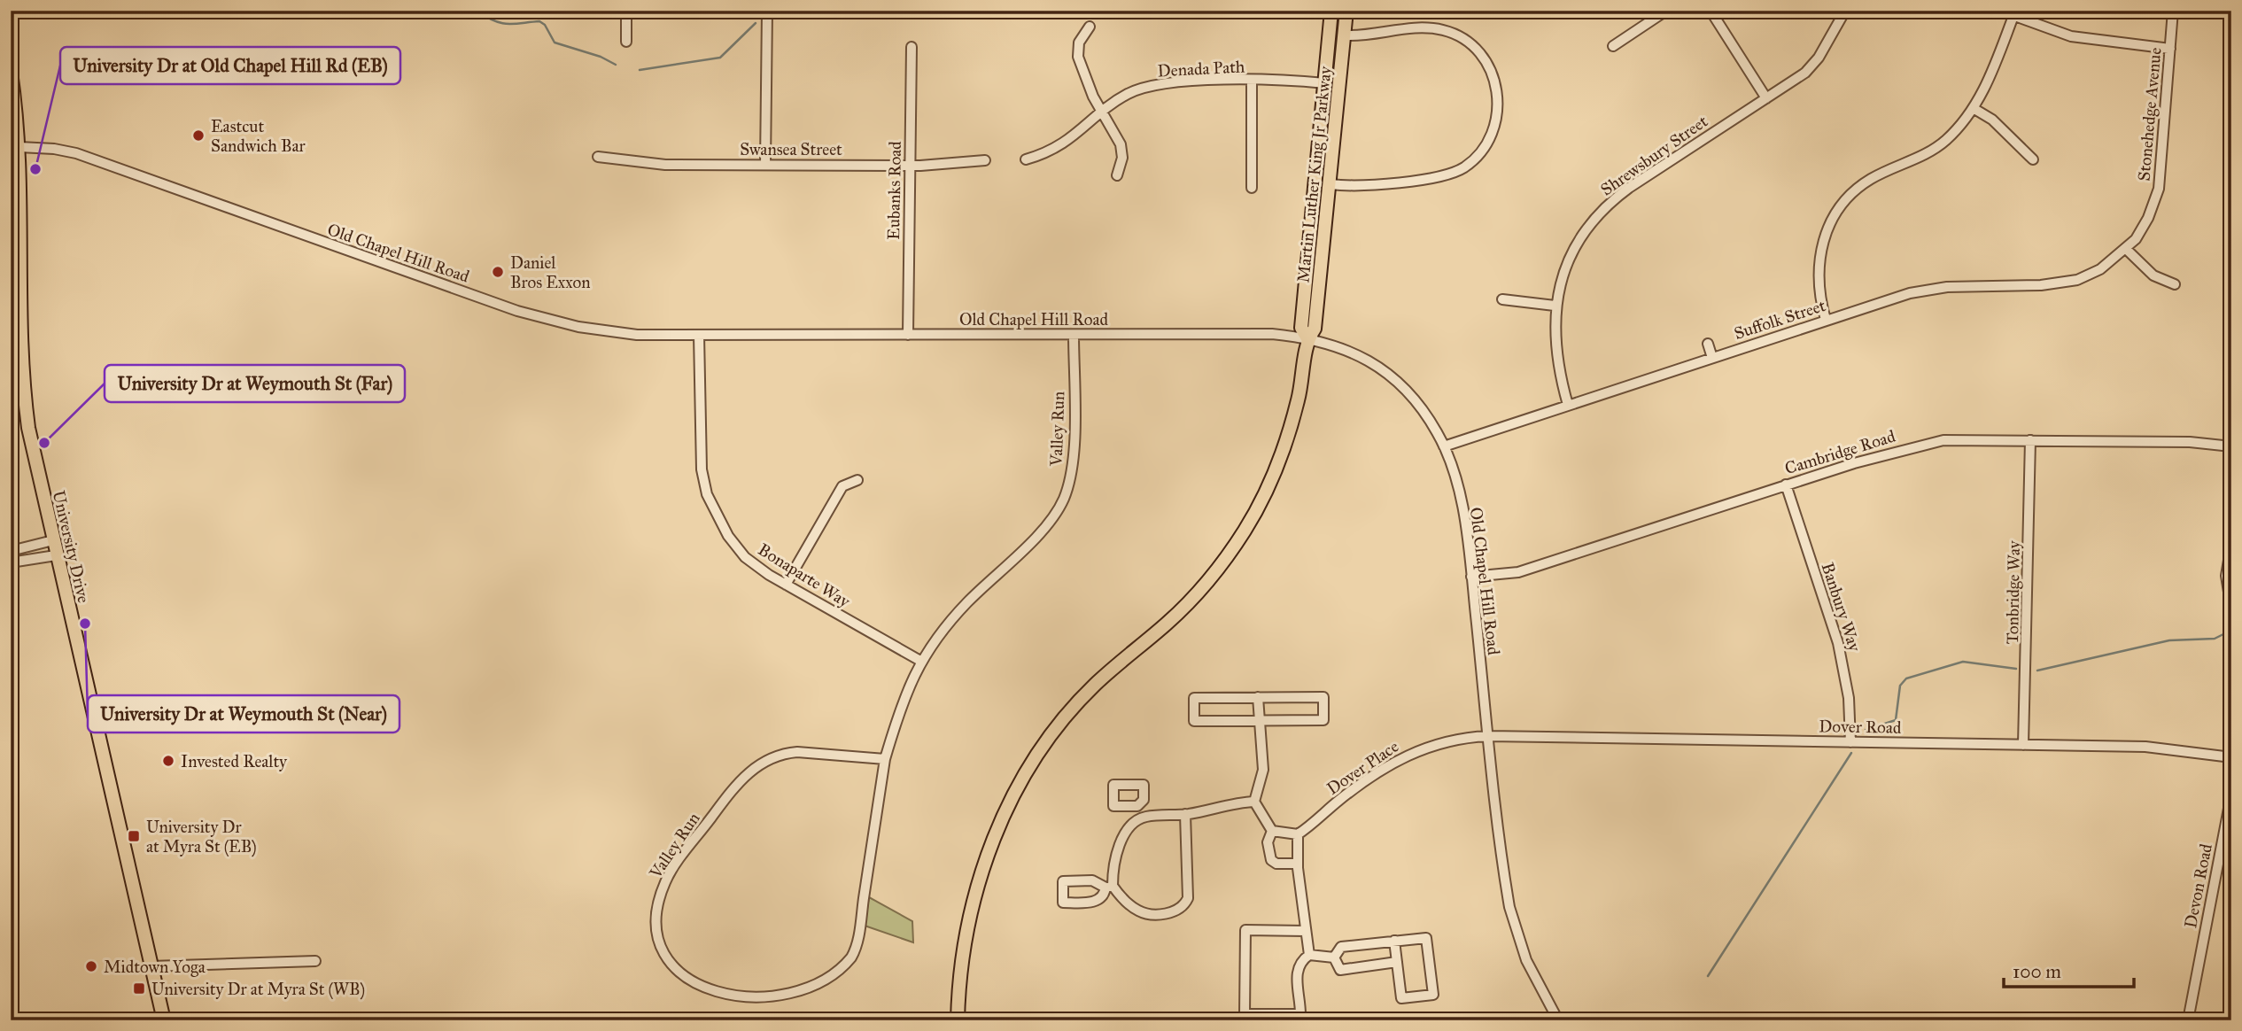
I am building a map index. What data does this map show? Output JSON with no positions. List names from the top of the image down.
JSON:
{
  "streets": {
    "main road": ["Martin Luther King Jr Parkway", "University Drive"],
    "street": [
      "Denada Path",
      "Stonehedge Avenue",
      "Swansea Street",
      "Shrewsbury Street",
      "Eubanks Road",
      "Old Chapel Hill Road",
      "Suffolk Street",
      "Valley Run",
      "Cambridge Road",
      "Bonaparte Way",
      "Tonbridge Way",
      "Banbury Way",
      "Dover Road",
      "Dover Place",
      "Devon Road"
    ]
  },
  "crossings": [
    ["Denada Path", "Martin Luther King Jr Parkway"],
    ["Stonehedge Avenue", "Suffolk Street"],
    ["Swansea Street", "Eubanks Road"],
    ["Shrewsbury Street", "Suffolk Street"],
    ["Martin Luther King Jr Parkway", "Old Chapel Hill Road"],
    ["Eubanks Road", "Old Chapel Hill Road"],
    ["Old Chapel Hill Road", "Suffolk Street"],
    ["Old Chapel Hill Road", "Valley Run"],
    ["Old Chapel Hill Road", "Cambridge Road"],
    ["Old Chapel Hill Road", "University Drive"],
    ["Old Chapel Hill Road", "Bonaparte Way"],
    ["Old Chapel Hill Road", "Dover Road"],
    ["Old Chapel Hill Road", "Dover Place"],
    ["Valley Run", "Bonaparte Way"],
    ["Cambridge Road", "Tonbridge Way"],
    ["Cambridge Road", "Banbury Way"],
    ["Tonbridge Way", "Dover Road"],
    ["Banbury Way", "Dover Road"],
    ["Dover Road", "Dover Place"]
  ],
  "places": {
    "other": [
      "Eastcut Sandwich Bar",
      "University Dr at Old Chapel Hill Rd (EB)",
      "Daniel Bros Exxon",
      "University Dr at Weymouth St (Far)",
      "University Dr at Weymouth St (Near)",
      "Invested Realty",
      "Midtown Yoga"
    ],
    "transit": ["University Dr at Myra St (EB)", "University Dr at Myra St (WB)"]
  },
  "scale_bar": "100 m"
}
